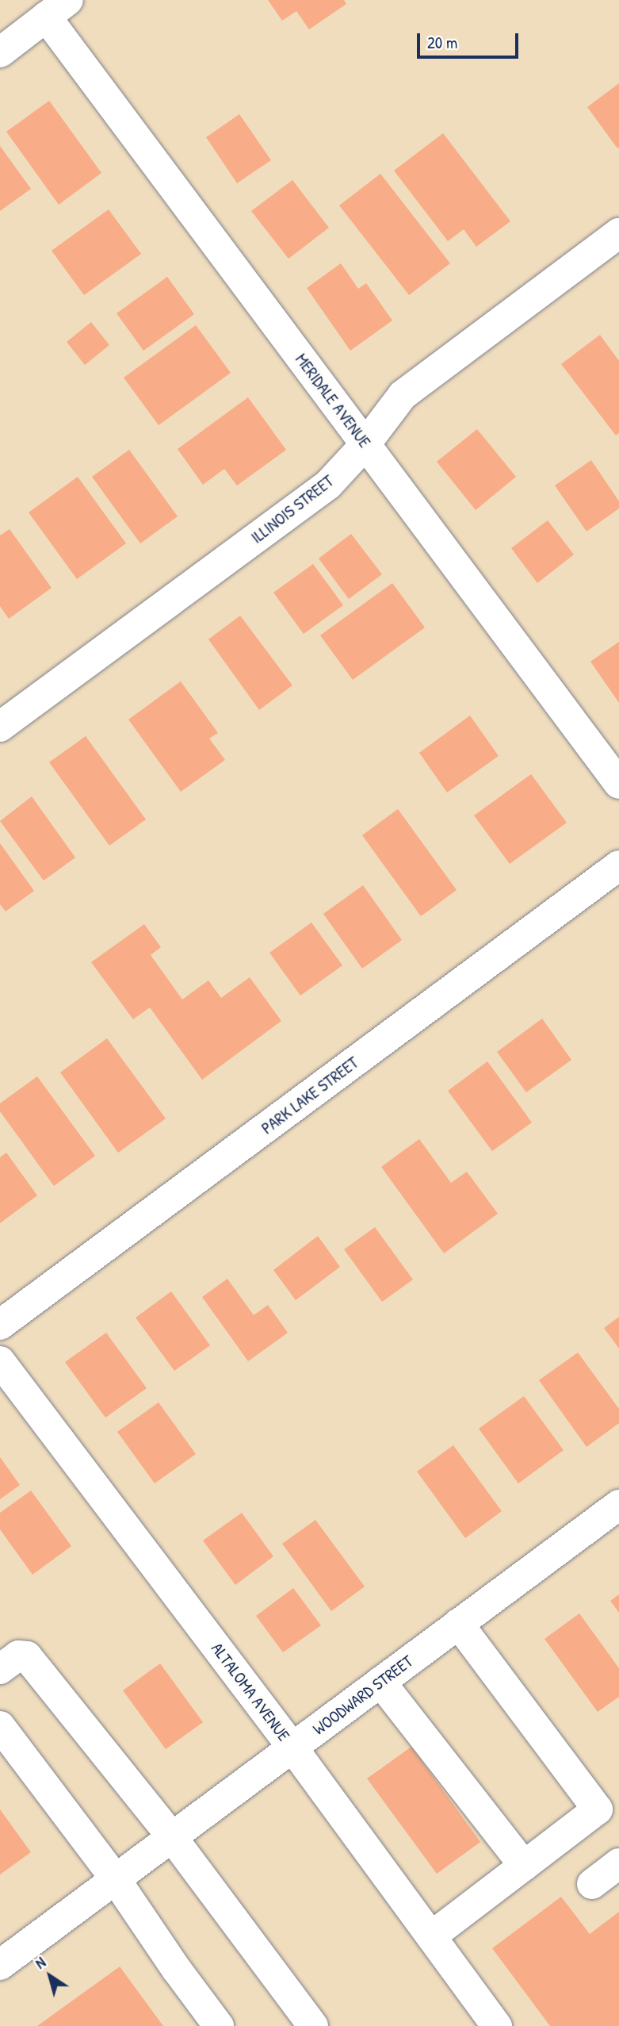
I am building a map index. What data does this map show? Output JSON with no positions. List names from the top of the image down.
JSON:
{
  "streets": {
    "street": [
      "MERIDALE AVENUE",
      "ILLINOIS STREET",
      "PARK LAKE STREET",
      "ALTALOMA AVENUE",
      "WOODWARD STREET"
    ]
  },
  "crossings": [
    ["MERIDALE AVENUE", "ILLINOIS STREET"],
    ["ALTALOMA AVENUE", "WOODWARD STREET"]
  ],
  "scale_bar": "20 m",
  "north": "top left"
}
